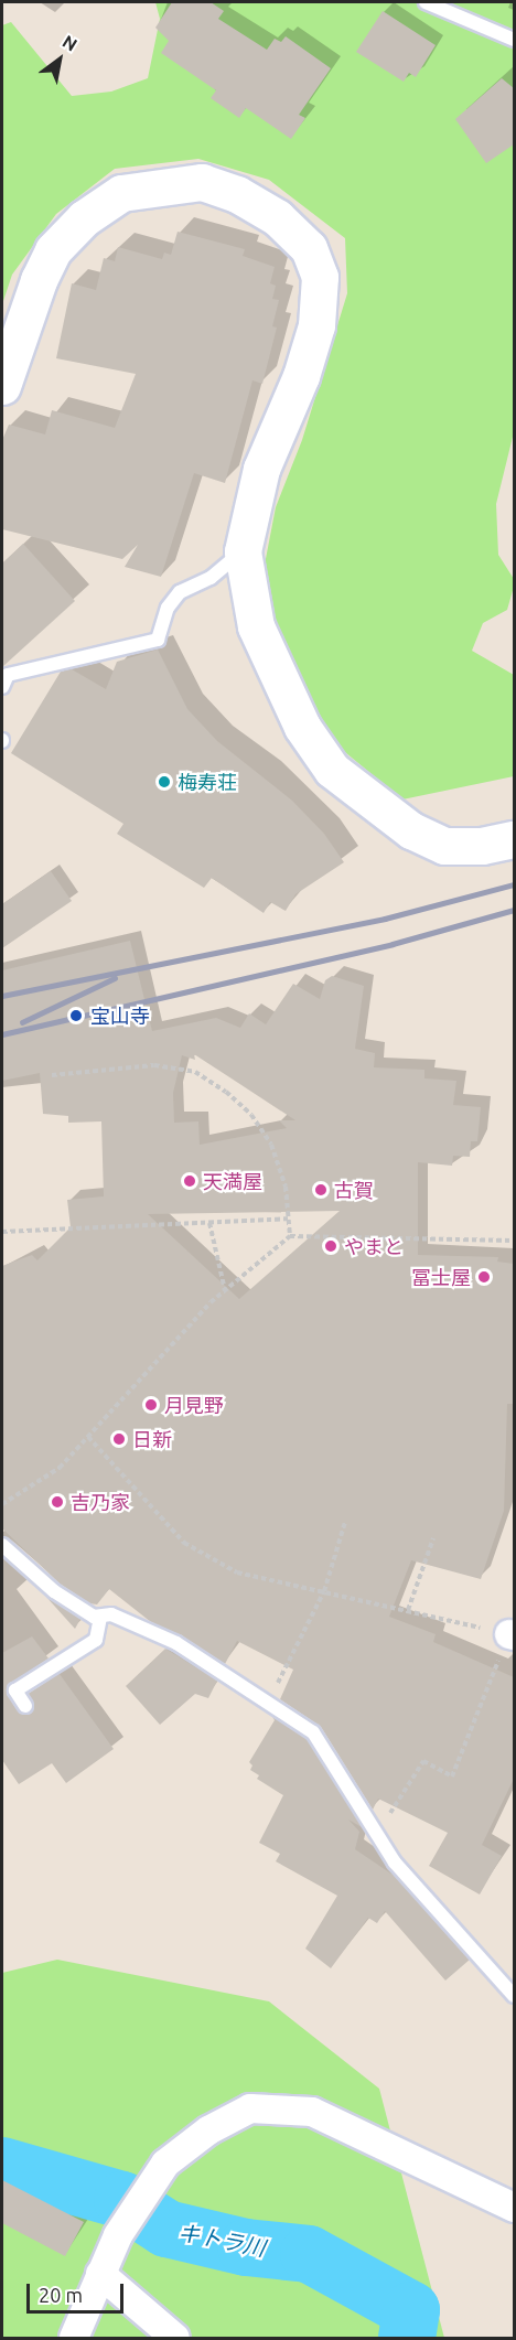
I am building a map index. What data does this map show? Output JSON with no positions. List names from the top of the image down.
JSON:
{
  "water": ["キトラ川"],
  "places": [
    "梅寿荘",
    "宝山寺",
    "天満屋",
    "古賀",
    "やまと",
    "冨士屋",
    "月見野",
    "日新",
    "吉乃家"
  ],
  "scale_bar": "20 m",
  "north": "top right"
}
